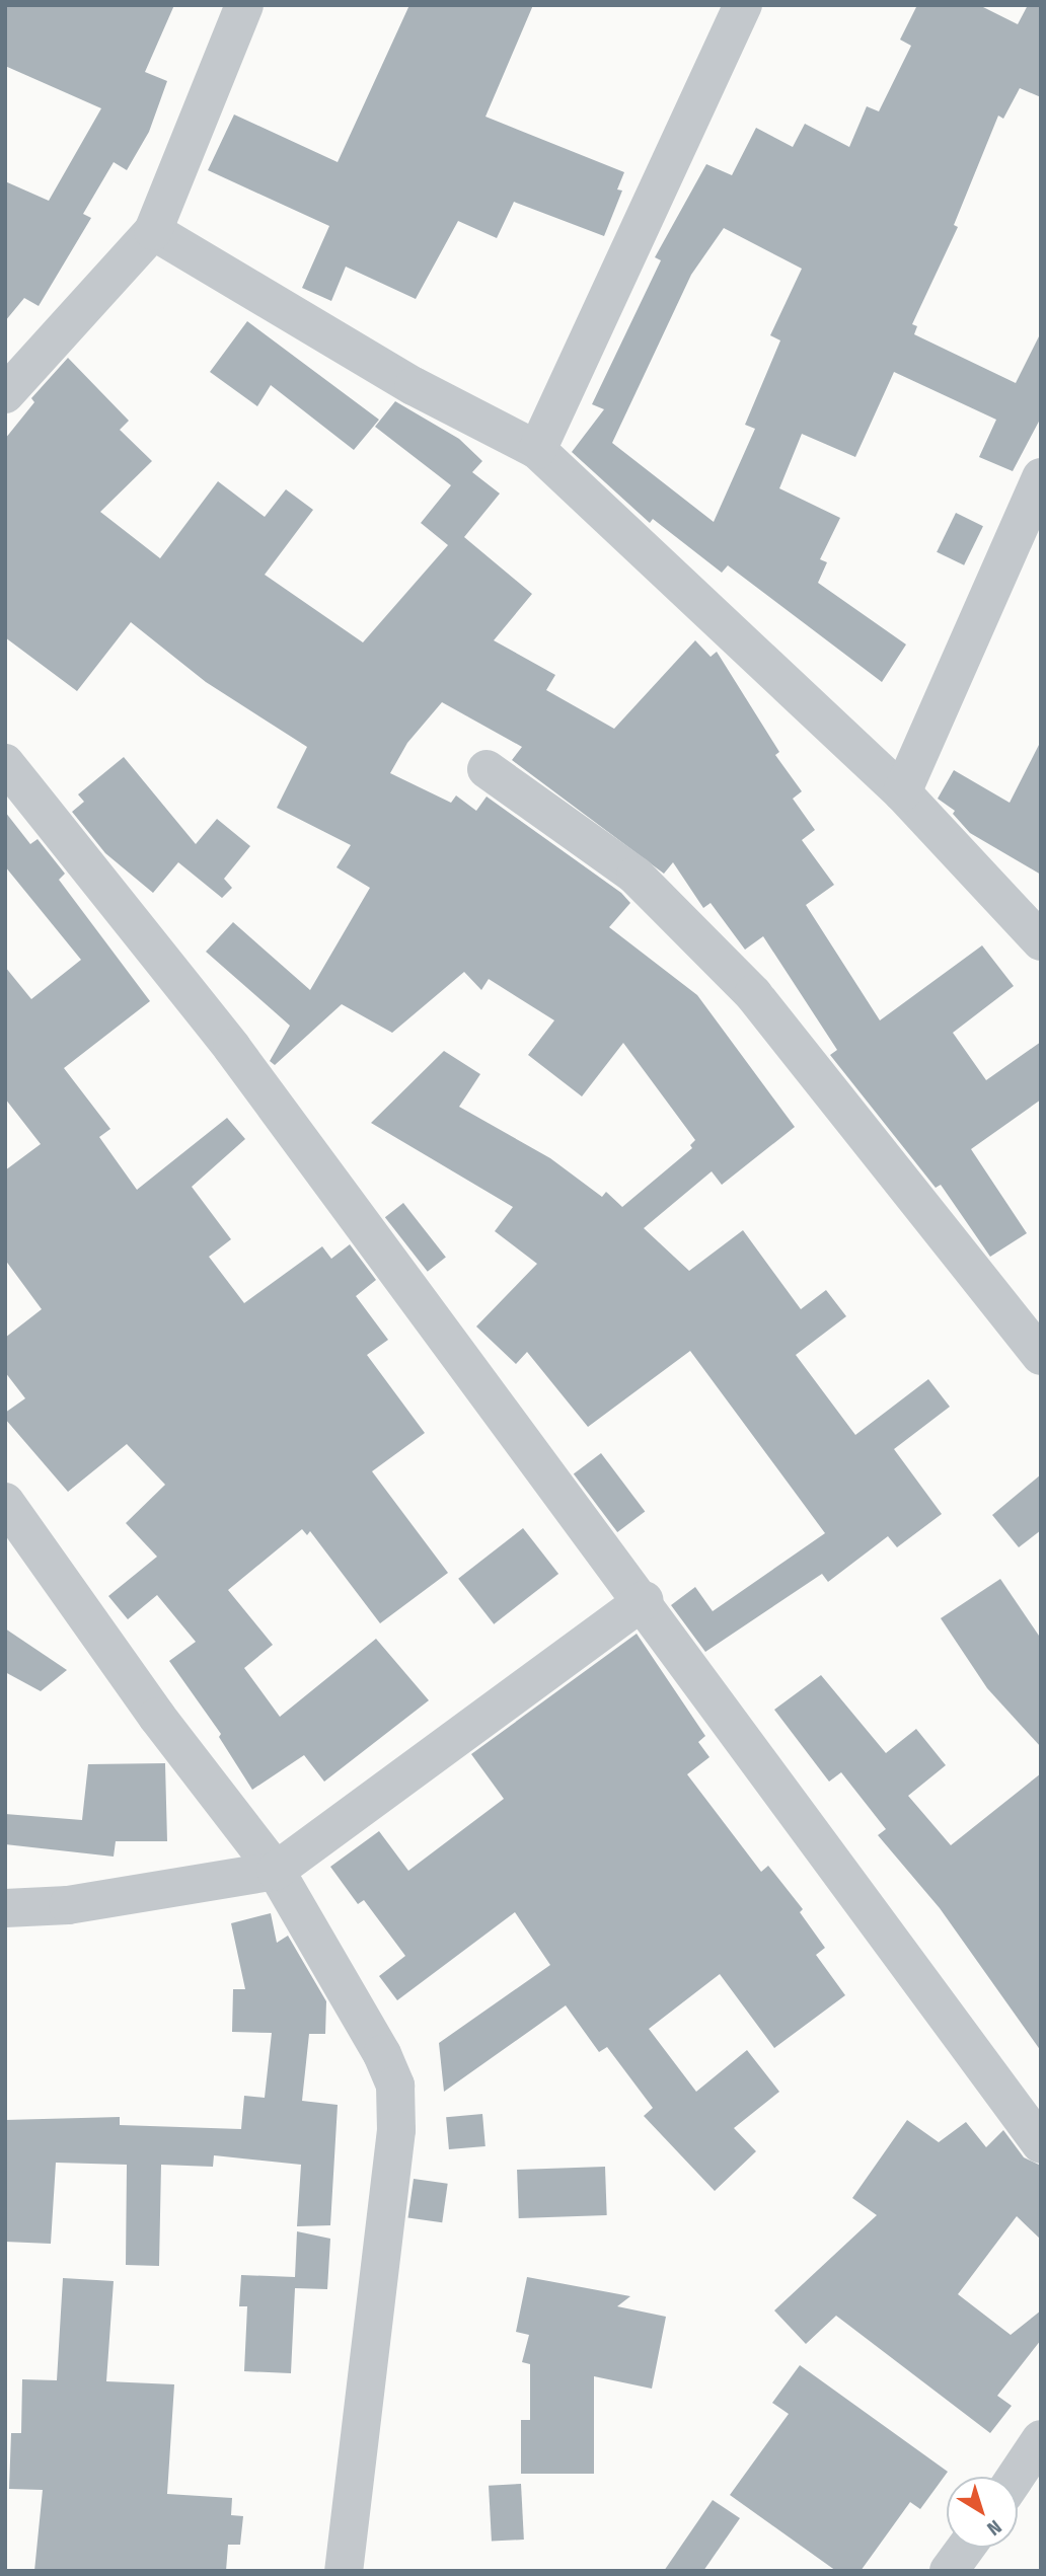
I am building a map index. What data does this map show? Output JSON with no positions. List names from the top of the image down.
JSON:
{
  "north": "bottom right"
}
